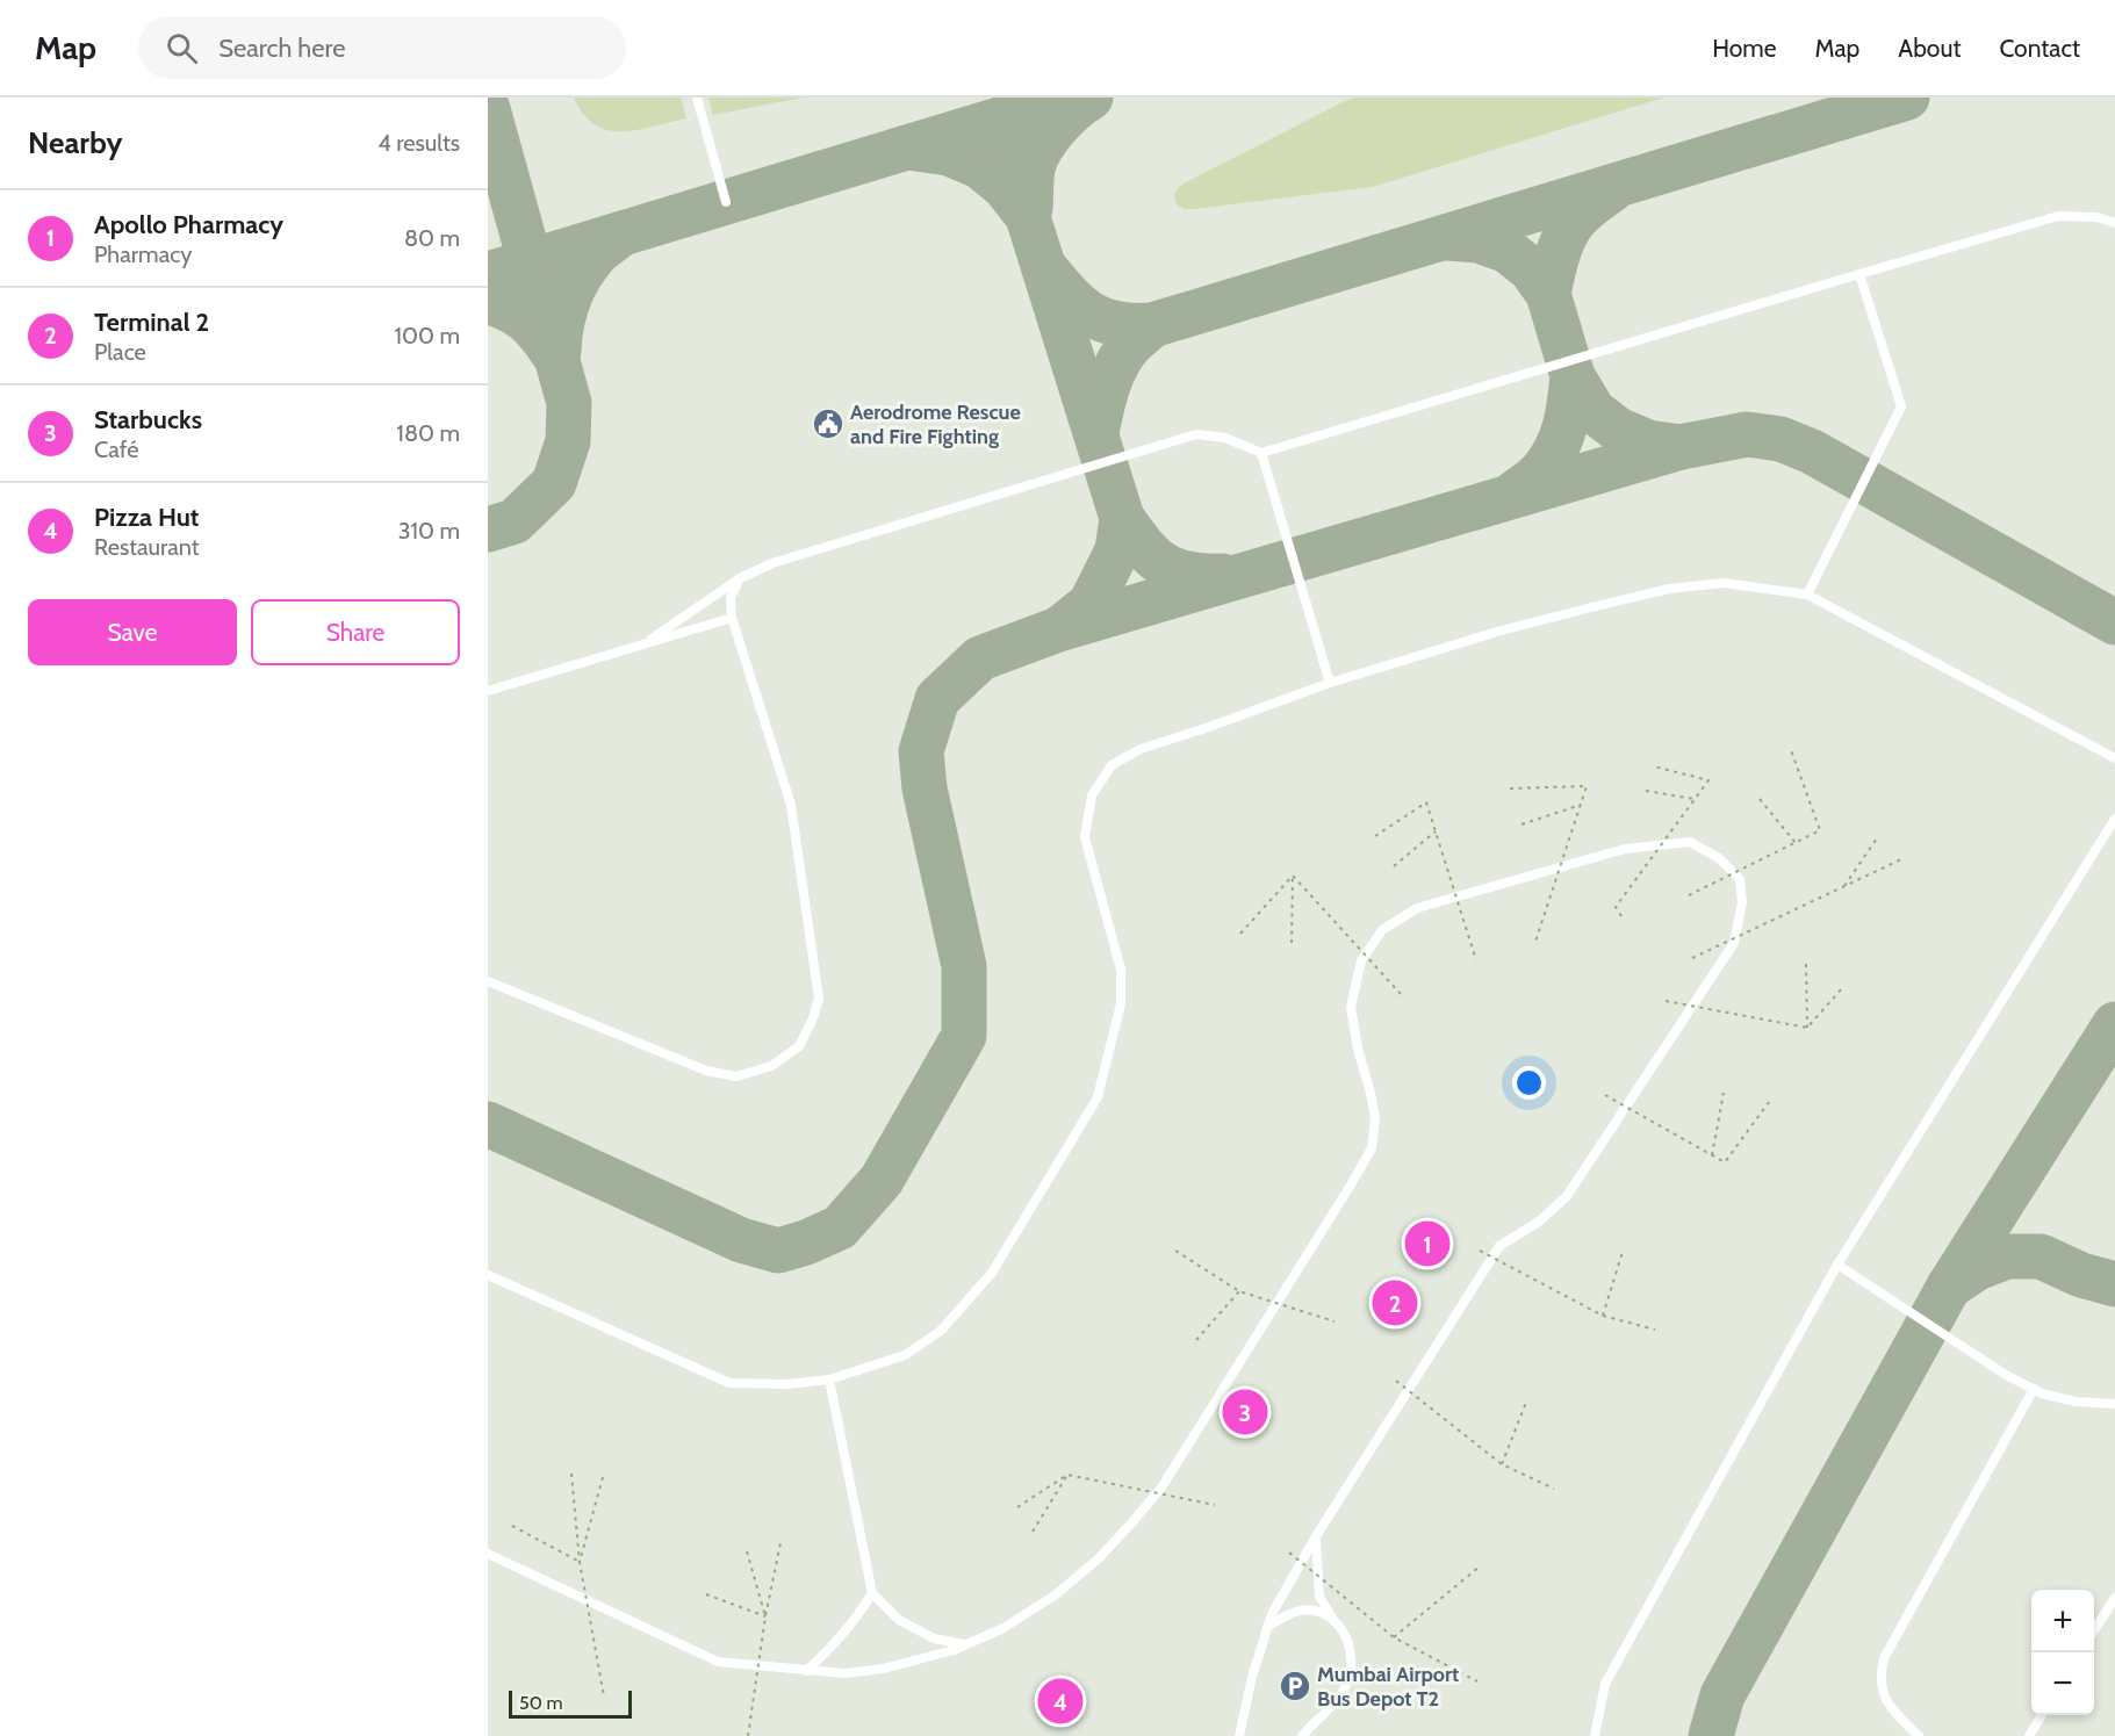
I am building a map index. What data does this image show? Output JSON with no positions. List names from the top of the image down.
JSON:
{
  "places": {
    "public building": ["Aerodrome Rescue and Fire Fighting"],
    "parking": ["Mumbai Airport Bus Depot T2"]
  },
  "scale_bar": "50 m",
  "page": {
    "header": "Map",
    "search": "Search here",
    "nav": [
      "Home",
      "Map",
      "About",
      "Contact"
    ],
    "heading": ["Nearby", "4 results"],
    "list": [
      {
        "mark": "1",
        "name": "Apollo Pharmacy",
        "note": "Pharmacy",
        "value": "80 m"
      },
      {
        "mark": "2",
        "name": "Terminal 2",
        "note": "Place",
        "value": "100 m"
      },
      {
        "mark": "3",
        "name": "Starbucks",
        "note": "Café",
        "value": "180 m"
      },
      {
        "mark": "4",
        "name": "Pizza Hut",
        "note": "Restaurant",
        "value": "310 m"
      }
    ],
    "buttons": ["Save", "Share"],
    "pins": [
      "1",
      "2",
      "3",
      "4"
    ],
    "map_buttons": ["+", "−"],
    "scale": "50 m"
  }
}
